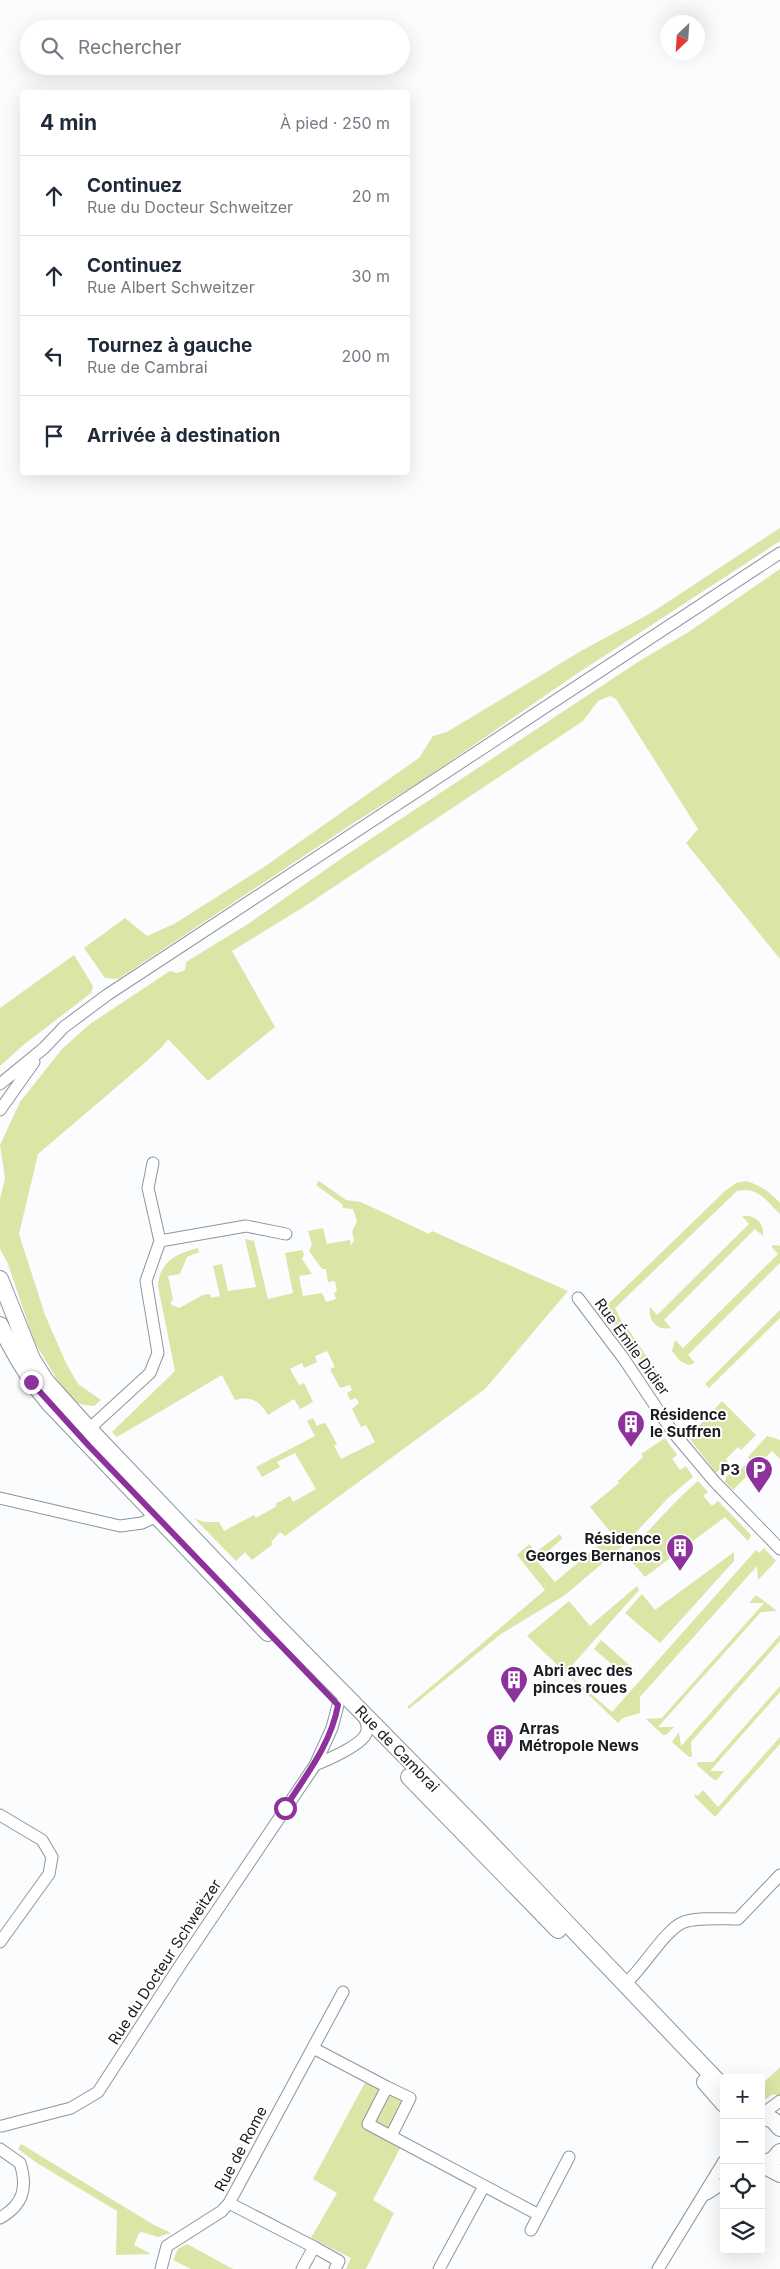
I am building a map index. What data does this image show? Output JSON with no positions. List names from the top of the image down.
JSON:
{
  "streets": {
    "main road": ["Rue de Cambrai"],
    "street": ["Rue Émile Didier", "Rue du Docteur Schweitzer", "Rue de Rome"]
  },
  "crossings": [
    ["Rue de Cambrai", "Rue du Docteur Schweitzer"]
  ],
  "places": {
    "building": [
      "Résidence le Suffren",
      "Résidence Georges Bernanos",
      "Abri avec des pinces roues",
      "Arras Métropole News"
    ],
    "parking": ["P3"]
  },
  "north": "bottom left",
  "page": {
    "search": "Rechercher",
    "heading": ["4 min", "À pied · 250 m"],
    "list": [
      ["Continuez", "Rue du Docteur Schweitzer", "20 m"],
      ["Continuez", "Rue Albert Schweitzer", "30 m"],
      ["Tournez à gauche", "Rue de Cambrai", "200 m"],
      "Arrivée à destination"
    ],
    "map_buttons": ["+", "−"]
  }
}
